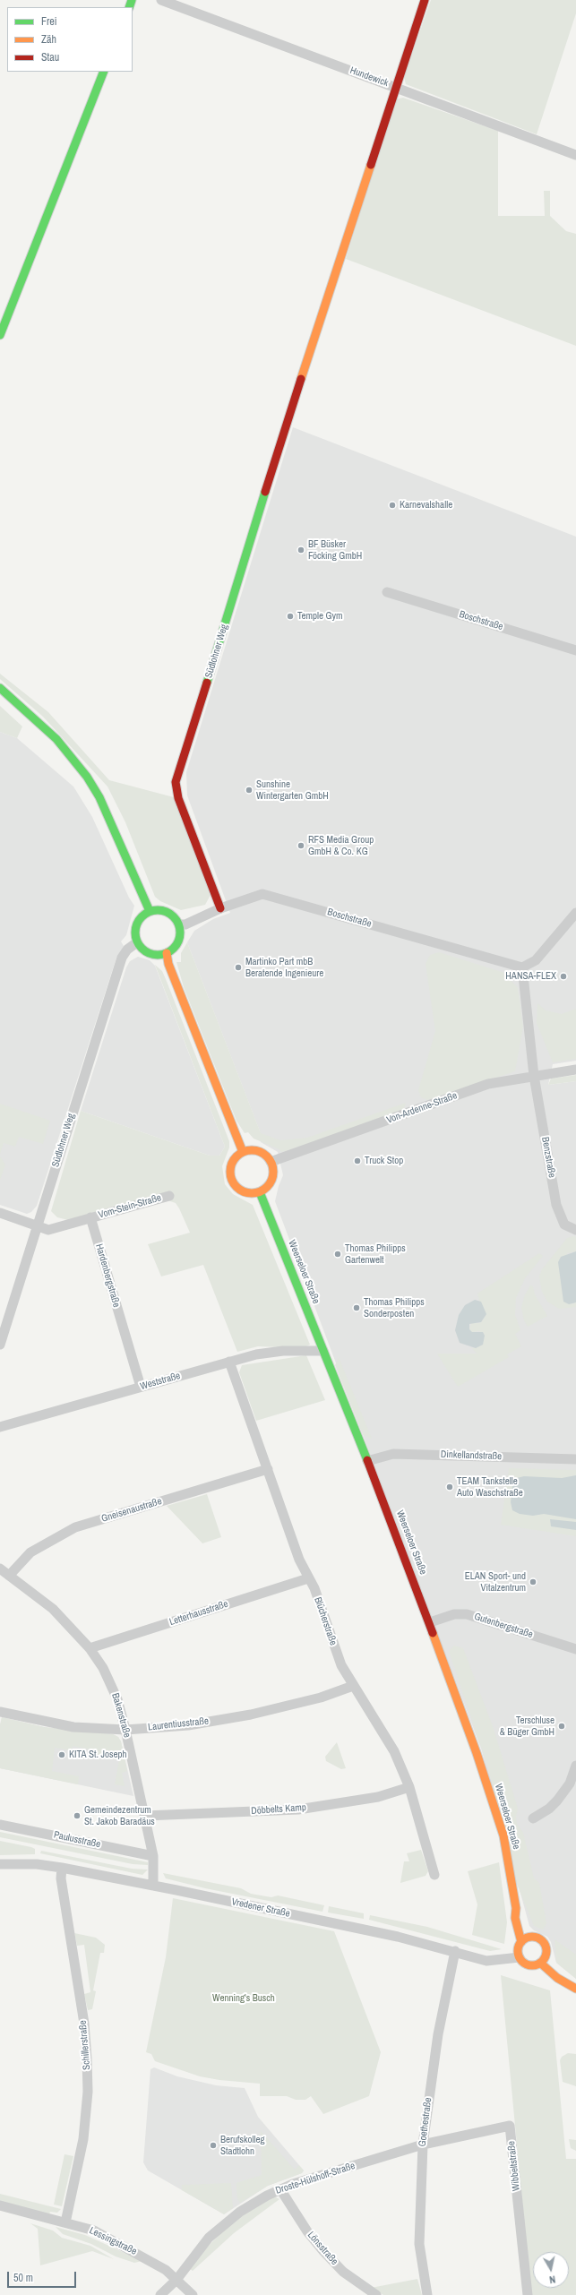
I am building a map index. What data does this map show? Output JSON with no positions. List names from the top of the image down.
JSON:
{
  "streets": {
    "street": [
      "Hundewick",
      "Boschstraße",
      "Südlohner Weg",
      "Von-Ardenne-Straße",
      "Benzstraße",
      "Vom-Stein-Straße",
      "Weerseloer Straße",
      "Hardenbergstraße",
      "Weststraße",
      "Dinkellandstraße",
      "Gneisenaustraße",
      "Letterhausstraße",
      "Blücherstraße",
      "Gutenbergstraße",
      "Bakenstraße",
      "Laurentiusstraße",
      "Döbbelts Kamp",
      "Paulusstraße",
      "Vredener Straße",
      "Schillerstraße",
      "Goethestraße",
      "Wibbeltstraße",
      "Droste-Hülshoff-Straße",
      "Lessingstraße",
      "Lönsstraße"
    ]
  },
  "crossings": [
    ["Hundewick", "Südlohner Weg"],
    ["Boschstraße", "Südlohner Weg"],
    ["Von-Ardenne-Straße", "Benzstraße"],
    ["Von-Ardenne-Straße", "Weerseloer Straße"],
    ["Vom-Stein-Straße", "Hardenbergstraße"],
    ["Weerseloer Straße", "Weststraße"],
    ["Weerseloer Straße", "Dinkellandstraße"],
    ["Weerseloer Straße", "Gutenbergstraße"],
    ["Weerseloer Straße", "Vredener Straße"],
    ["Hardenbergstraße", "Weststraße"],
    ["Weststraße", "Blücherstraße"],
    ["Gneisenaustraße", "Blücherstraße"],
    ["Gneisenaustraße", "Bakenstraße"],
    ["Letterhausstraße", "Blücherstraße"],
    ["Letterhausstraße", "Bakenstraße"],
    ["Blücherstraße", "Laurentiusstraße"],
    ["Blücherstraße", "Döbbelts Kamp"],
    ["Bakenstraße", "Laurentiusstraße"],
    ["Bakenstraße", "Döbbelts Kamp"],
    ["Bakenstraße", "Paulusstraße"],
    ["Bakenstraße", "Vredener Straße"],
    ["Vredener Straße", "Schillerstraße"],
    ["Vredener Straße", "Goethestraße"],
    ["Schillerstraße", "Lessingstraße"],
    ["Goethestraße", "Wibbeltstraße"],
    ["Goethestraße", "Droste-Hülshoff-Straße"],
    ["Wibbeltstraße", "Droste-Hülshoff-Straße"],
    ["Droste-Hülshoff-Straße", "Lessingstraße"],
    ["Droste-Hülshoff-Straße", "Lönsstraße"]
  ],
  "parks": ["Wenning's Busch"],
  "places": [
    "Karnevalshalle",
    "BF Büsker Föcking GmbH",
    "Temple Gym",
    "Sunshine Wintergarten GmbH",
    "RFS Media Group GmbH & Co. KG",
    "Martinko Part mbB Beratende Ingenieure",
    "HANSA-FLEX",
    "Truck Stop",
    "Thomas Philipps Gartenwelt",
    "Thomas Philipps Sonderposten",
    "TEAM Tankstelle Auto Waschstraße",
    "ELAN Sport- und Vitalzentrum",
    "Terschluse & Büger GmbH",
    "KITA St. Joseph",
    "Gemeindezentrum St. Jakob Baradäus",
    "Berufskolleg Stadtlohn"
  ],
  "legend": ["Frei", "Zäh", "Stau"],
  "scale_bar": "50 m",
  "north": "bottom"
}
